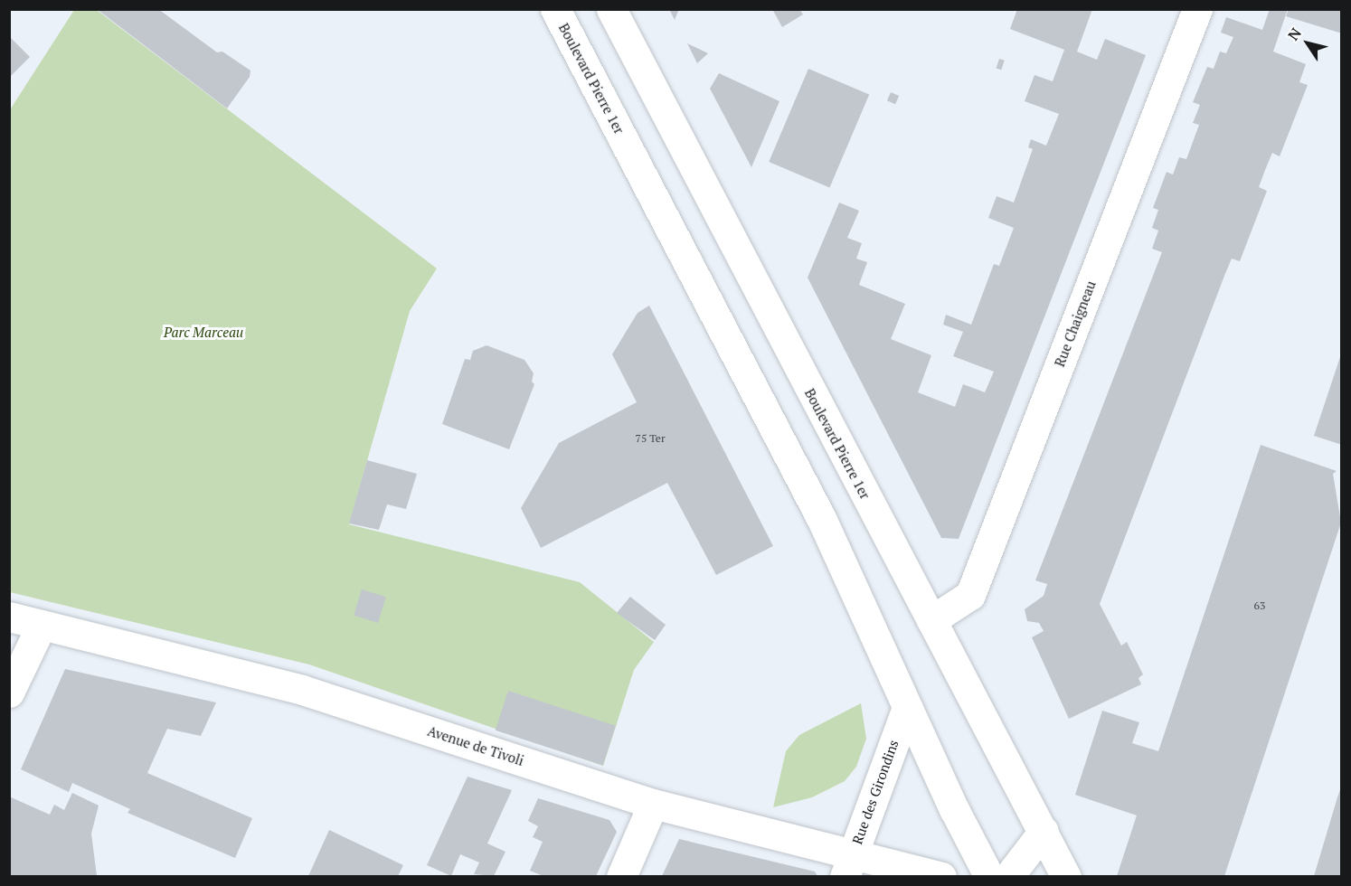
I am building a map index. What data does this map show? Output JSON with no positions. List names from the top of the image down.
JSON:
{
  "streets": {
    "street": [
      "Boulevard Pierre 1er",
      "Rue Chaigneau",
      "Avenue de Tivoli",
      "Rue des Girondins"
    ]
  },
  "crossings": [
    ["Boulevard Pierre 1er", "Rue Chaigneau"],
    ["Boulevard Pierre 1er", "Rue des Girondins"],
    ["Avenue de Tivoli", "Rue des Girondins"]
  ],
  "parks": ["Parc Marceau"],
  "house_numbers": ["75 Ter", "63"],
  "north": "top left"
}
